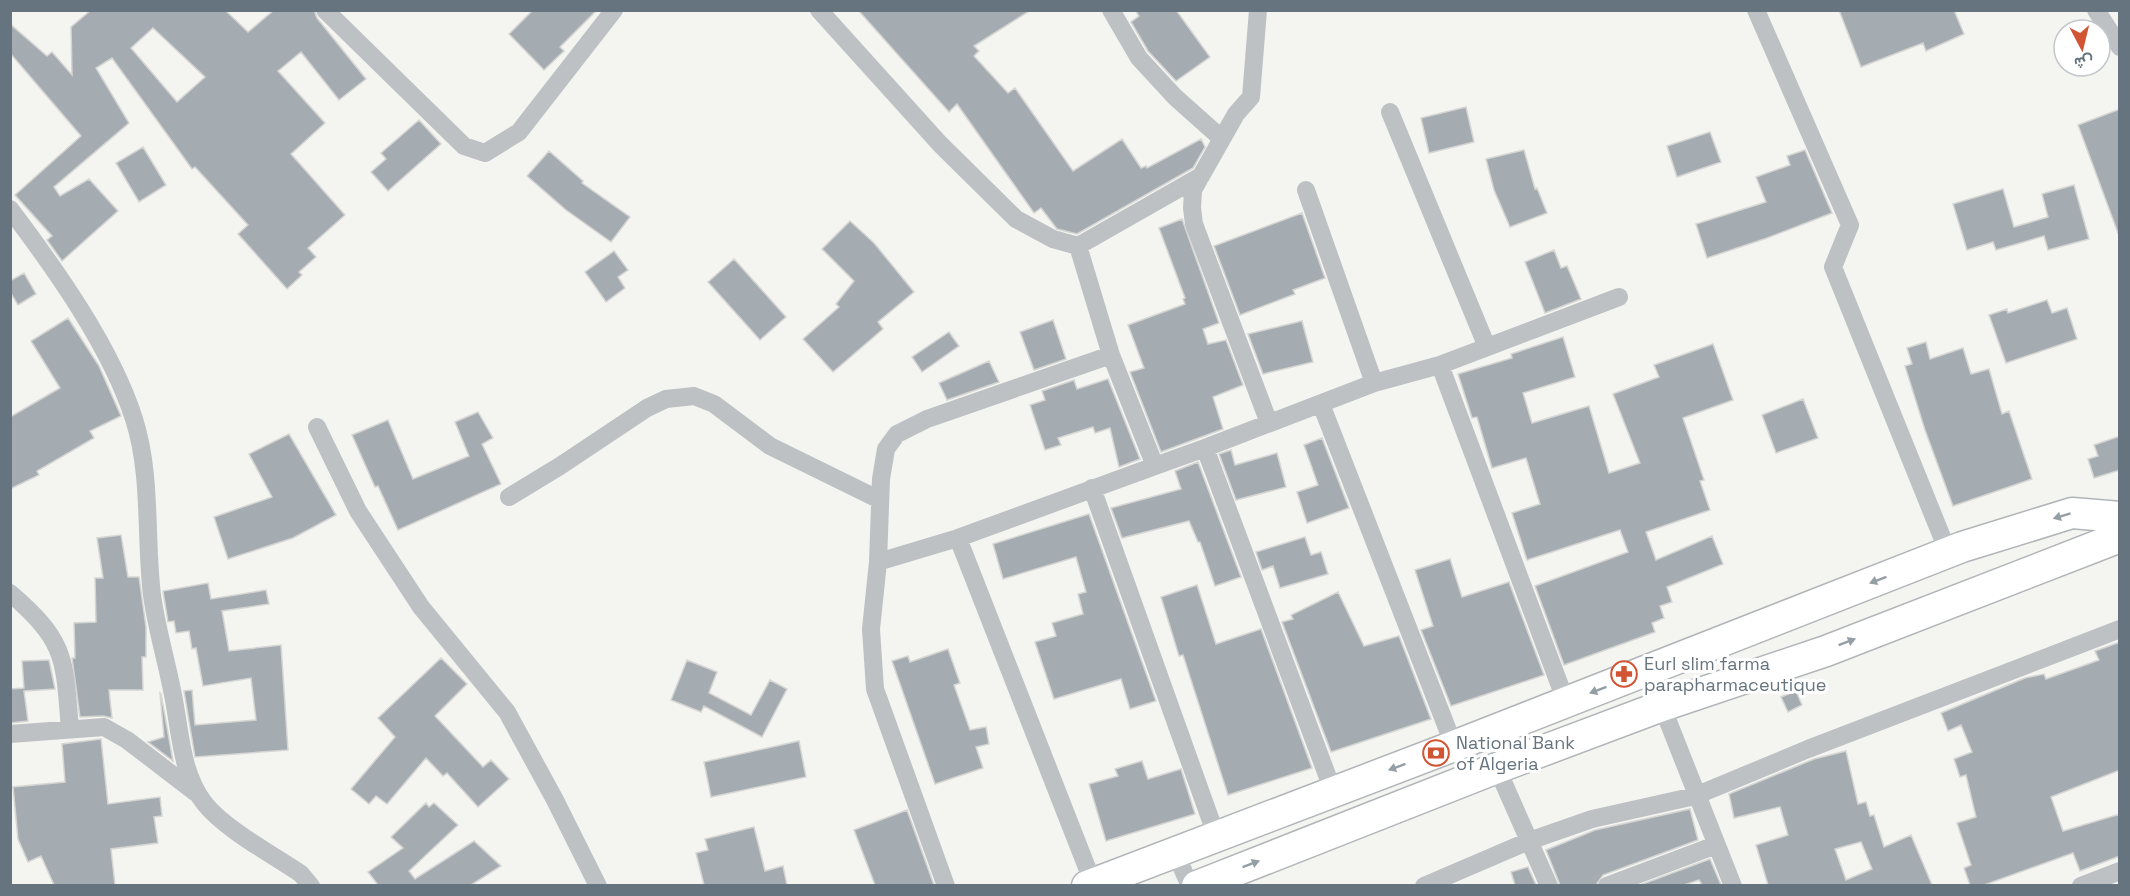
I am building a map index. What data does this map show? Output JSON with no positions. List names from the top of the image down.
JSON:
{
  "places": {
    "pharmacy": ["Eurl slim farma parapharmaceutique"],
    "bank": ["National Bank of Algeria"]
  },
  "north": "bottom"
}
